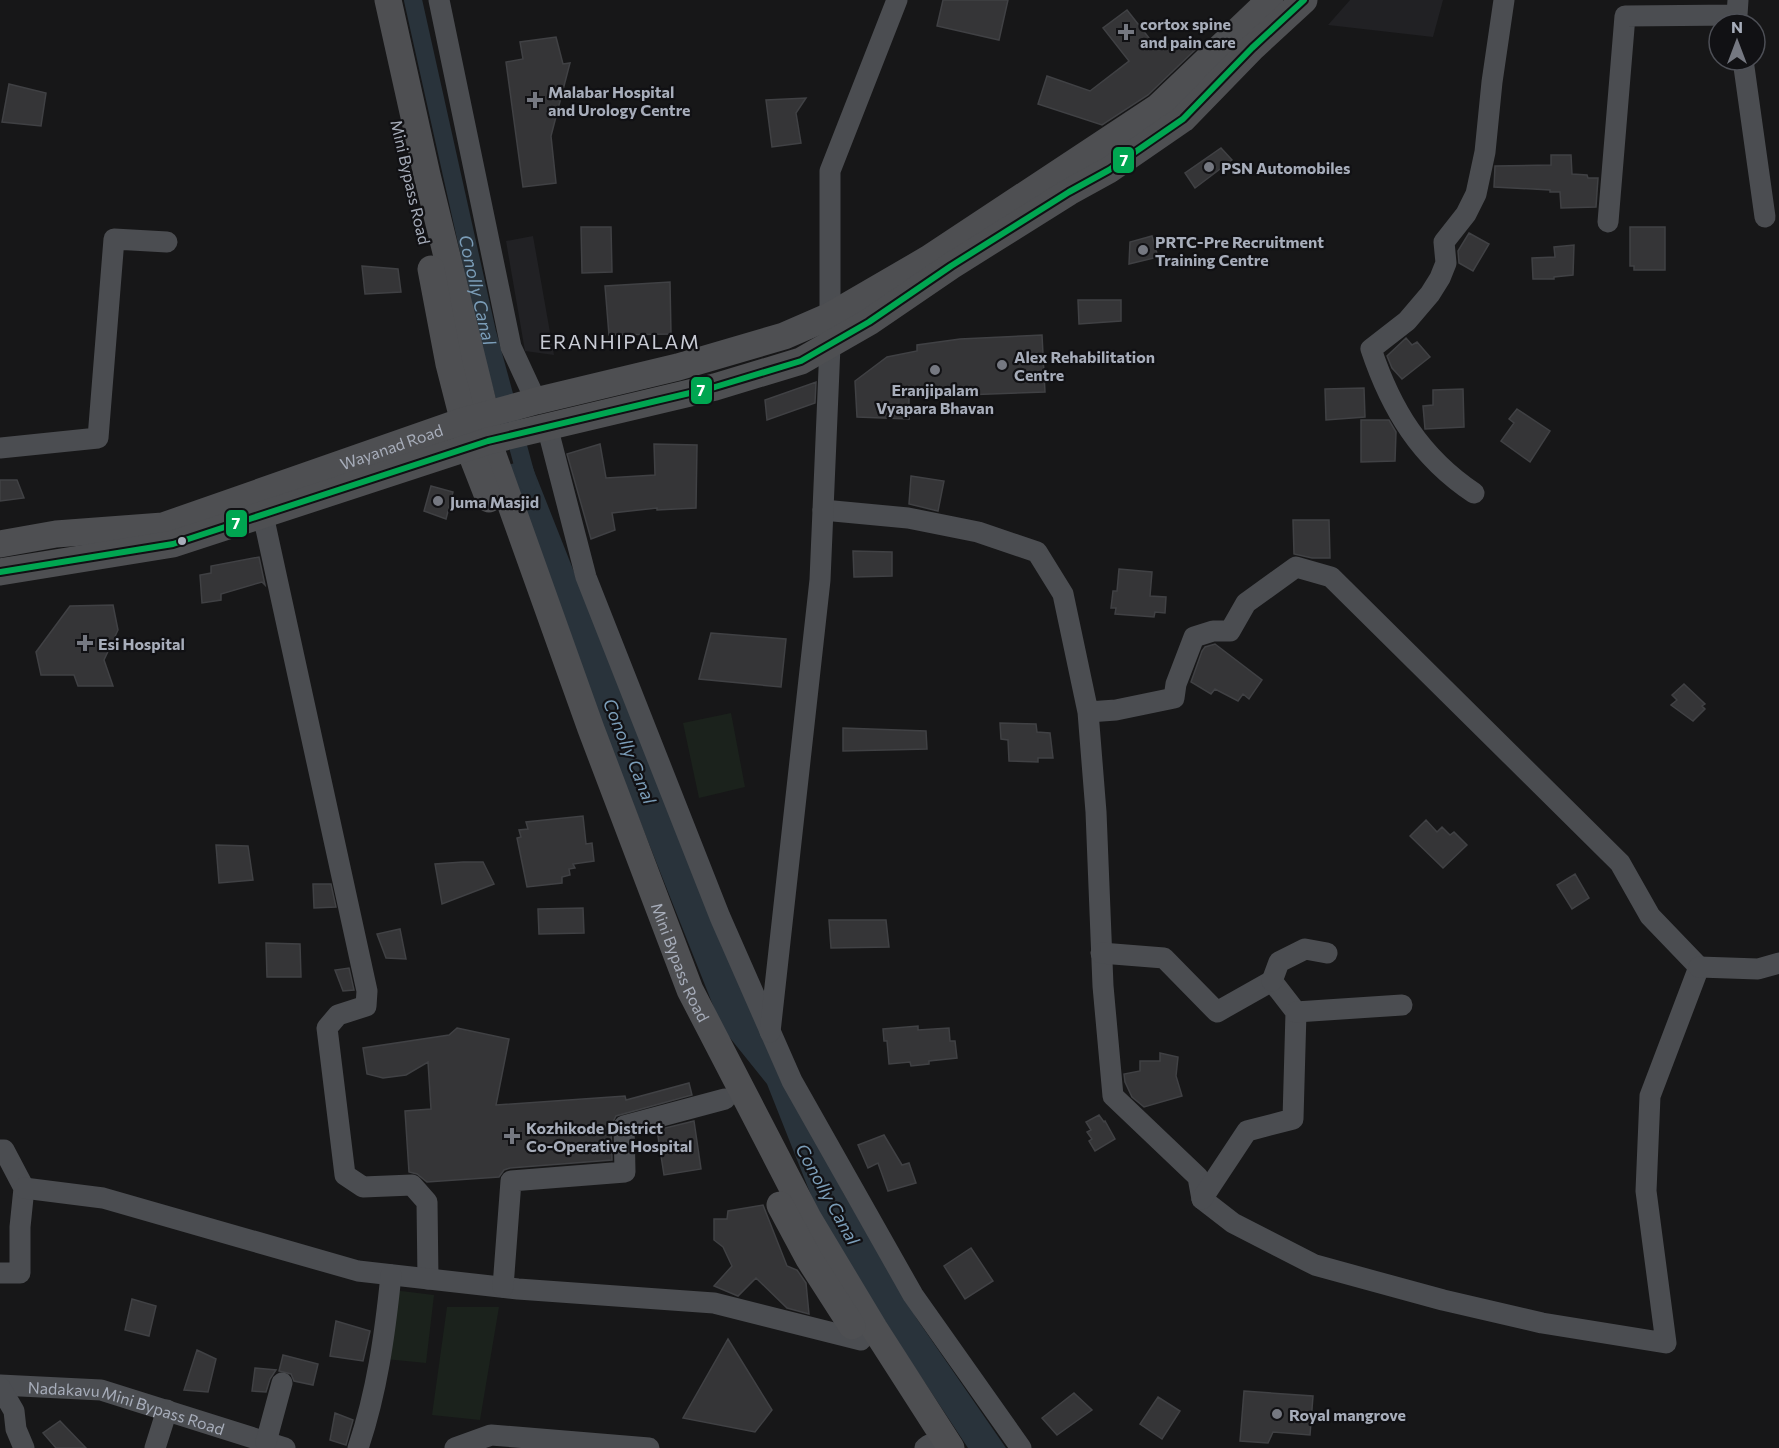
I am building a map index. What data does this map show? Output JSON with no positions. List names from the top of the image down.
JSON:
{
  "streets": {
    "main road": ["Mini Bypass Road", "Wayanad Road"],
    "street": ["Nadakavu Mini Bypass Road"]
  },
  "crossings": [
    ["Mini Bypass Road", "Wayanad Road"]
  ],
  "districts": ["ERANHIPALAM"],
  "water": ["Conolly Canal"],
  "places": {
    "health": [
      "cortox spine and pain care",
      "Malabar Hospital and Urology Centre",
      "Esi Hospital",
      "Kozhikode District Co-Operative Hospital"
    ],
    "other": [
      "PSN Automobiles",
      "PRTC-Pre Recruitment Training Centre",
      "Alex Rehabilitation Centre",
      "Eranjipalam Vyapara Bhavan",
      "Juma Masjid",
      "Royal mangrove"
    ]
  },
  "lines": ["transit line 7"],
  "north": "top"
}
